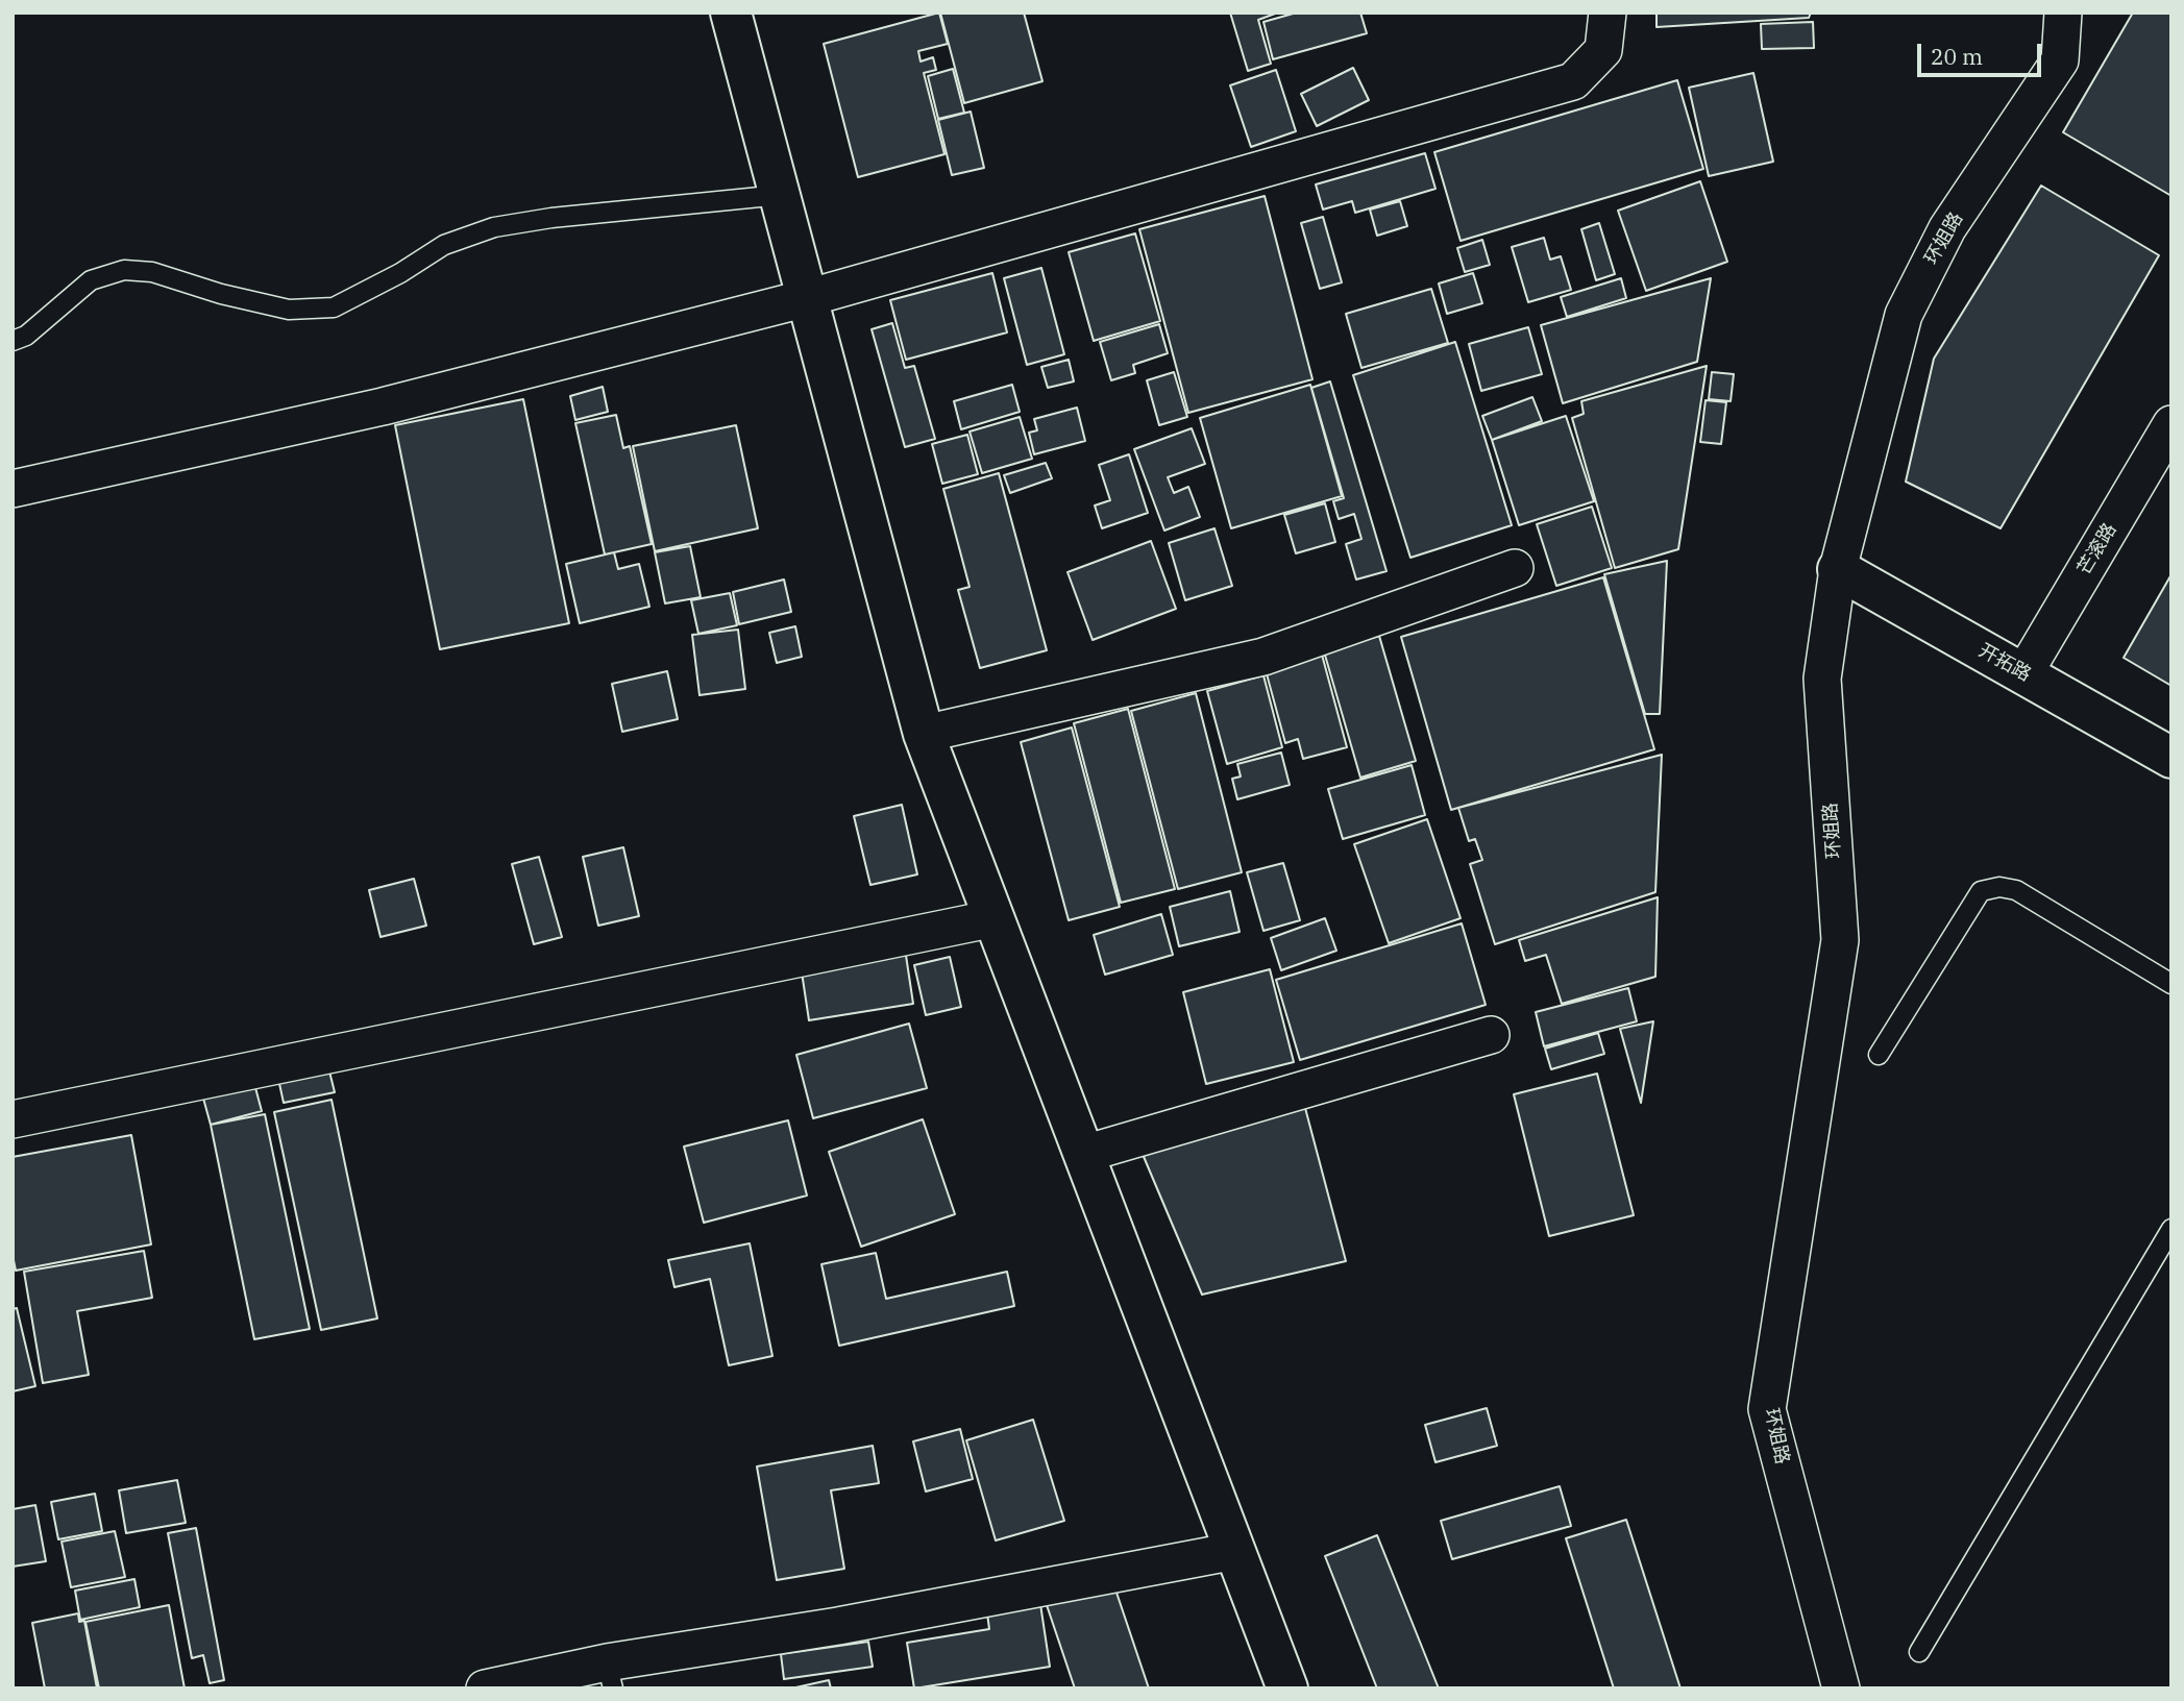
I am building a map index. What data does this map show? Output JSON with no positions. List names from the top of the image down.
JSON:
{
  "streets": {
    "main road": ["开拓路"],
    "street": ["环姐路", "芒滚路"]
  },
  "crossings": [
    ["环姐路", "开拓路"],
    ["芒滚路", "开拓路"]
  ],
  "scale_bar": "20 m"
}
